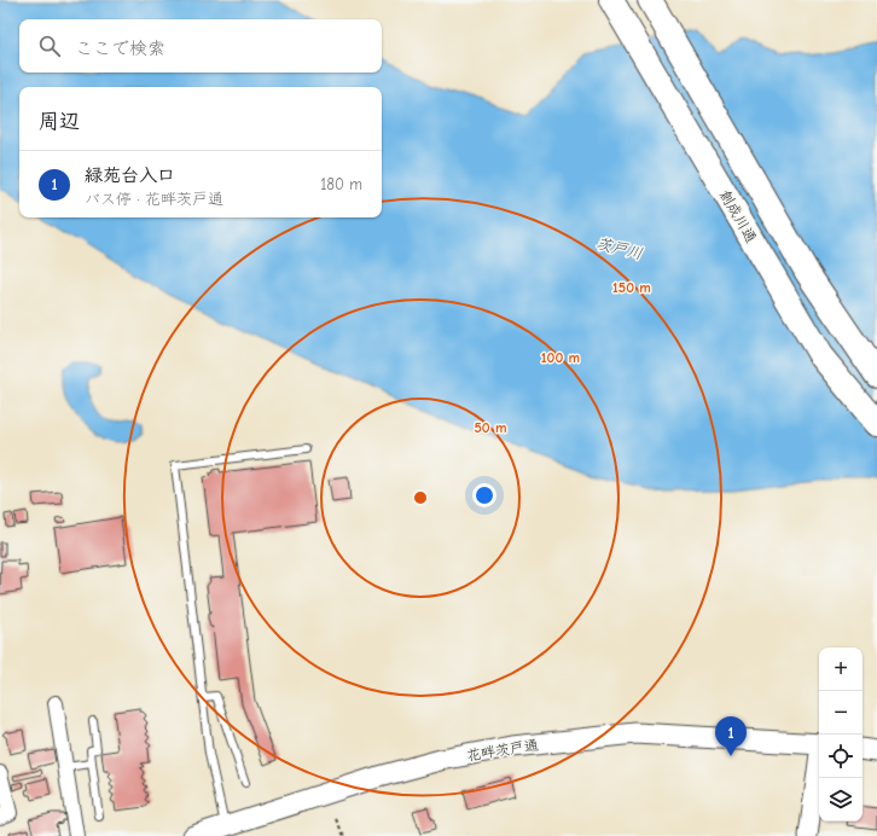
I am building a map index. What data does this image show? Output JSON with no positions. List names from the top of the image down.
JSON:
{
  "streets": {
    "highway": ["創成川通"],
    "main road": ["花畔茨戸通"]
  },
  "water": ["茨戸川"],
  "page": {
    "search": "ここで検索",
    "heading": "周辺",
    "list": [
      {
        "mark": "1",
        "name": "緑苑台入口",
        "note": "バス停 · 花畔茨戸通",
        "value": "180 m"
      }
    ],
    "map_buttons": ["+", "−"],
    "pins": "1"
  },
  "rings": ["150 m", "100 m", "50 m"]
}
